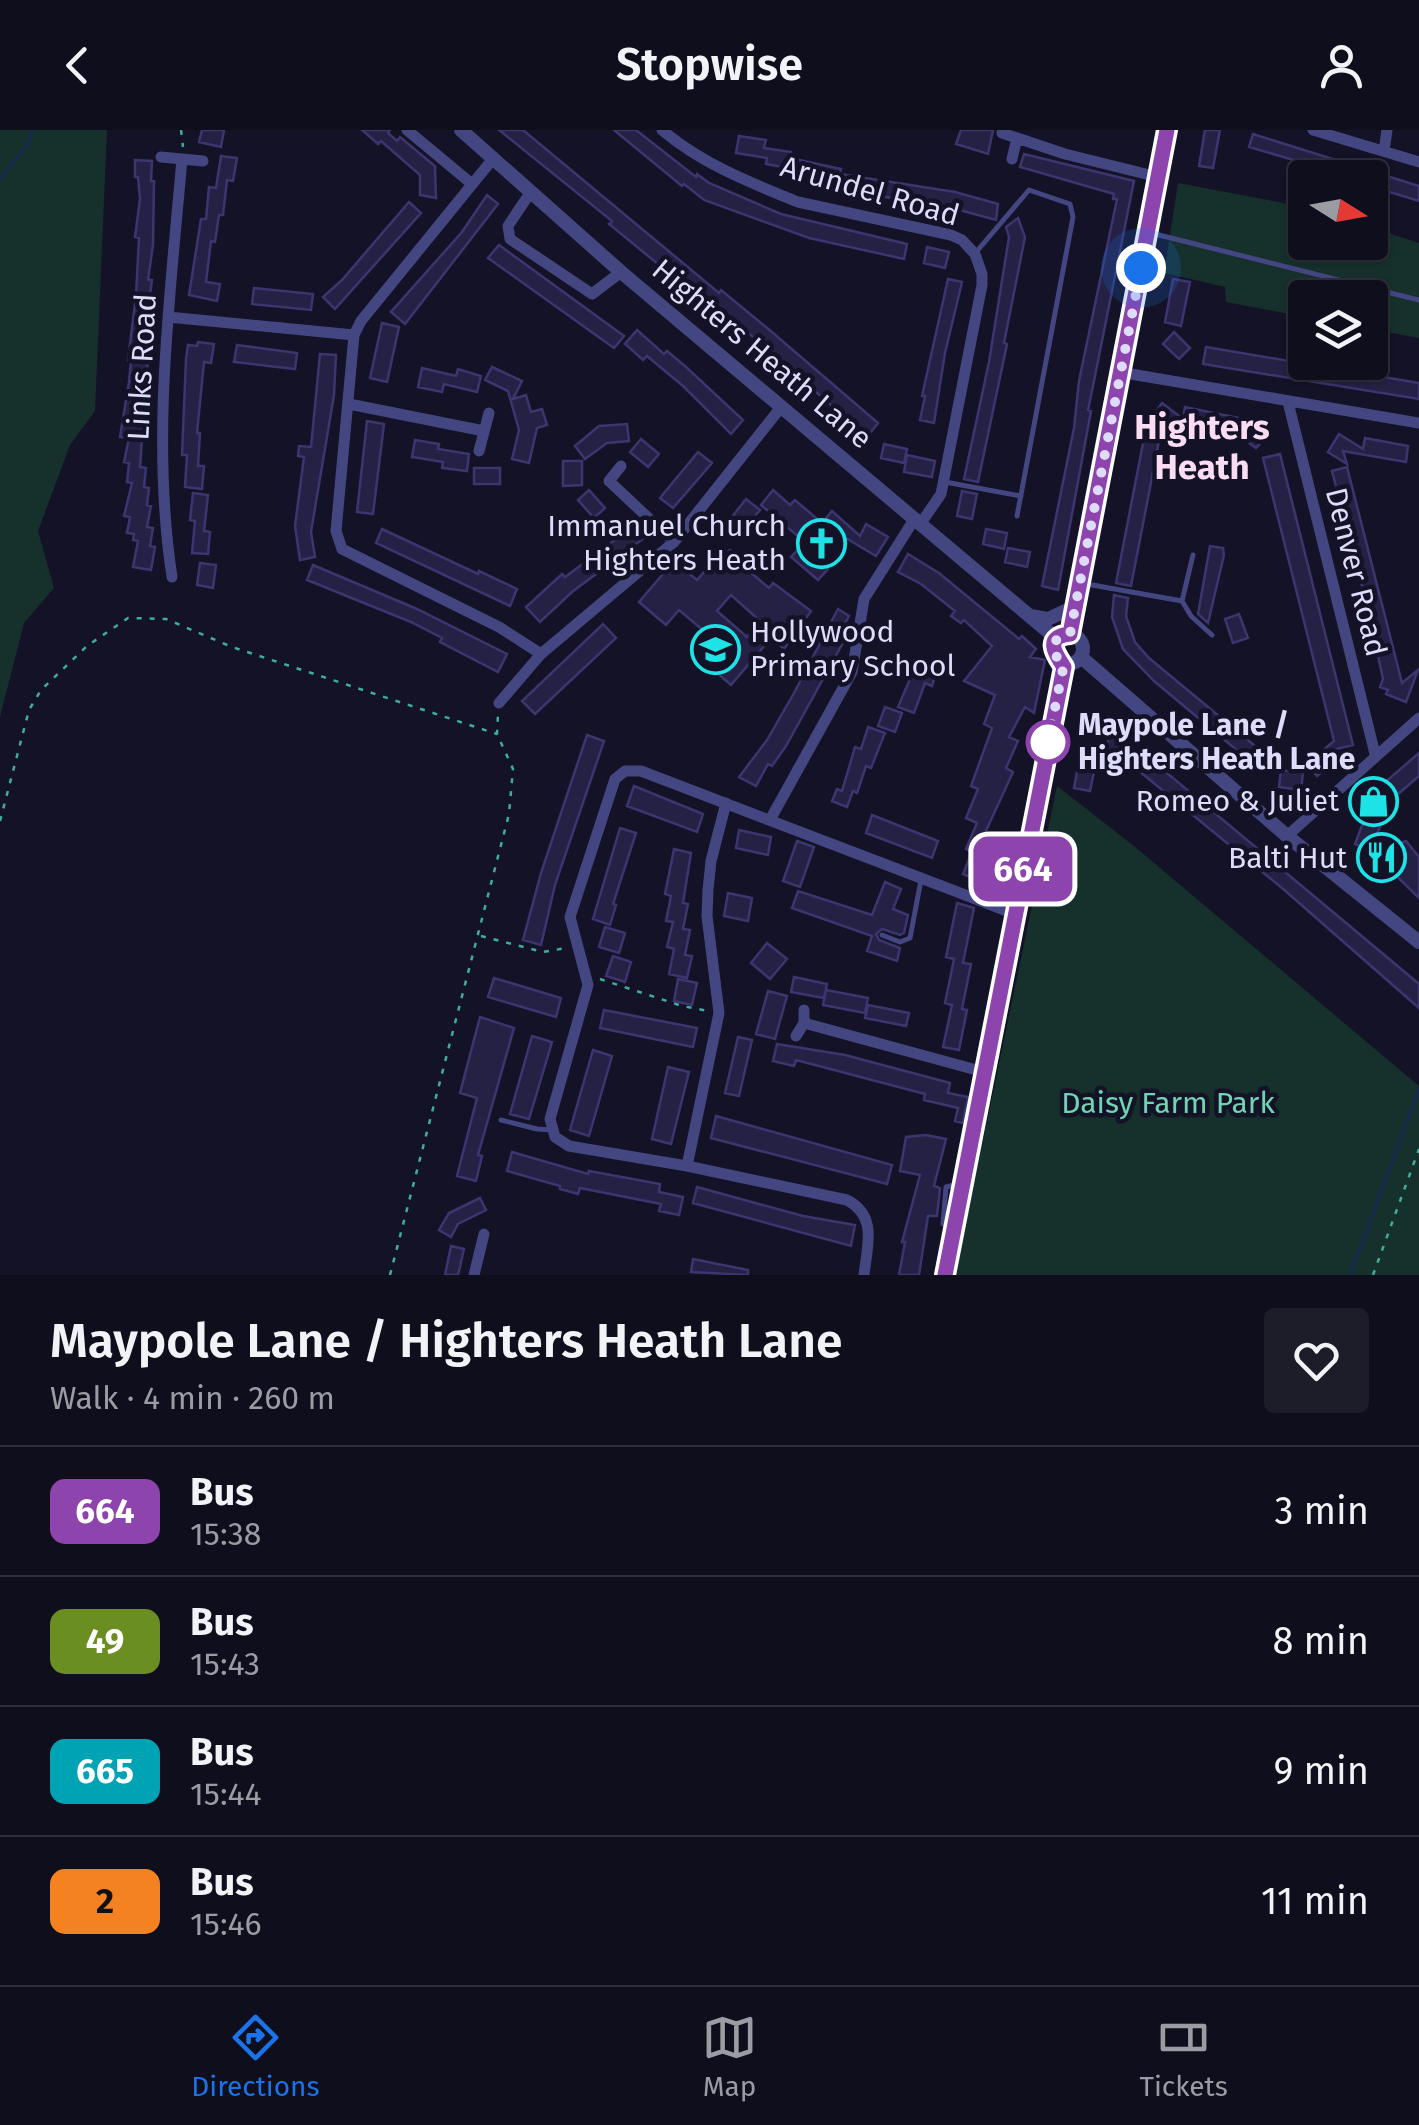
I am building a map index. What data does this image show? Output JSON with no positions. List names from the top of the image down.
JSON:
{
  "streets": {
    "street": [
      "Arundel Road",
      "Highters Heath Lane",
      "Links Road",
      "Denver Road"
    ]
  },
  "crossings": [
    ["Arundel Road", "Highters Heath Lane"]
  ],
  "districts": ["Highters Heath"],
  "parks": ["Daisy Farm Park"],
  "places": {
    "church": ["Immanuel Church Highters Heath"],
    "school or university": ["Hollywood Primary School"],
    "other": ["Maypole Lane / Highters Heath Lane"],
    "shop": ["Romeo & Juliet"],
    "restaurant": ["Balti Hut"]
  },
  "lines": ["bus line 664"],
  "north": "right",
  "page": {
    "header": "Stopwise",
    "on_map": "664",
    "heading": ["Maypole Lane / Highters Heath Lane", "Walk · 4 min · 260 m"],
    "list": [
      {
        "mark": "664",
        "name": "Bus",
        "note": "15:38",
        "value": "3 min"
      },
      {
        "mark": "49",
        "name": "Bus",
        "note": "15:43",
        "value": "8 min"
      },
      {
        "mark": "665",
        "name": "Bus",
        "note": "15:44",
        "value": "9 min"
      },
      {
        "mark": "2",
        "name": "Bus",
        "note": "15:46",
        "value": "11 min"
      }
    ],
    "tabs": ["Directions", "Map", "Tickets"]
  }
}
